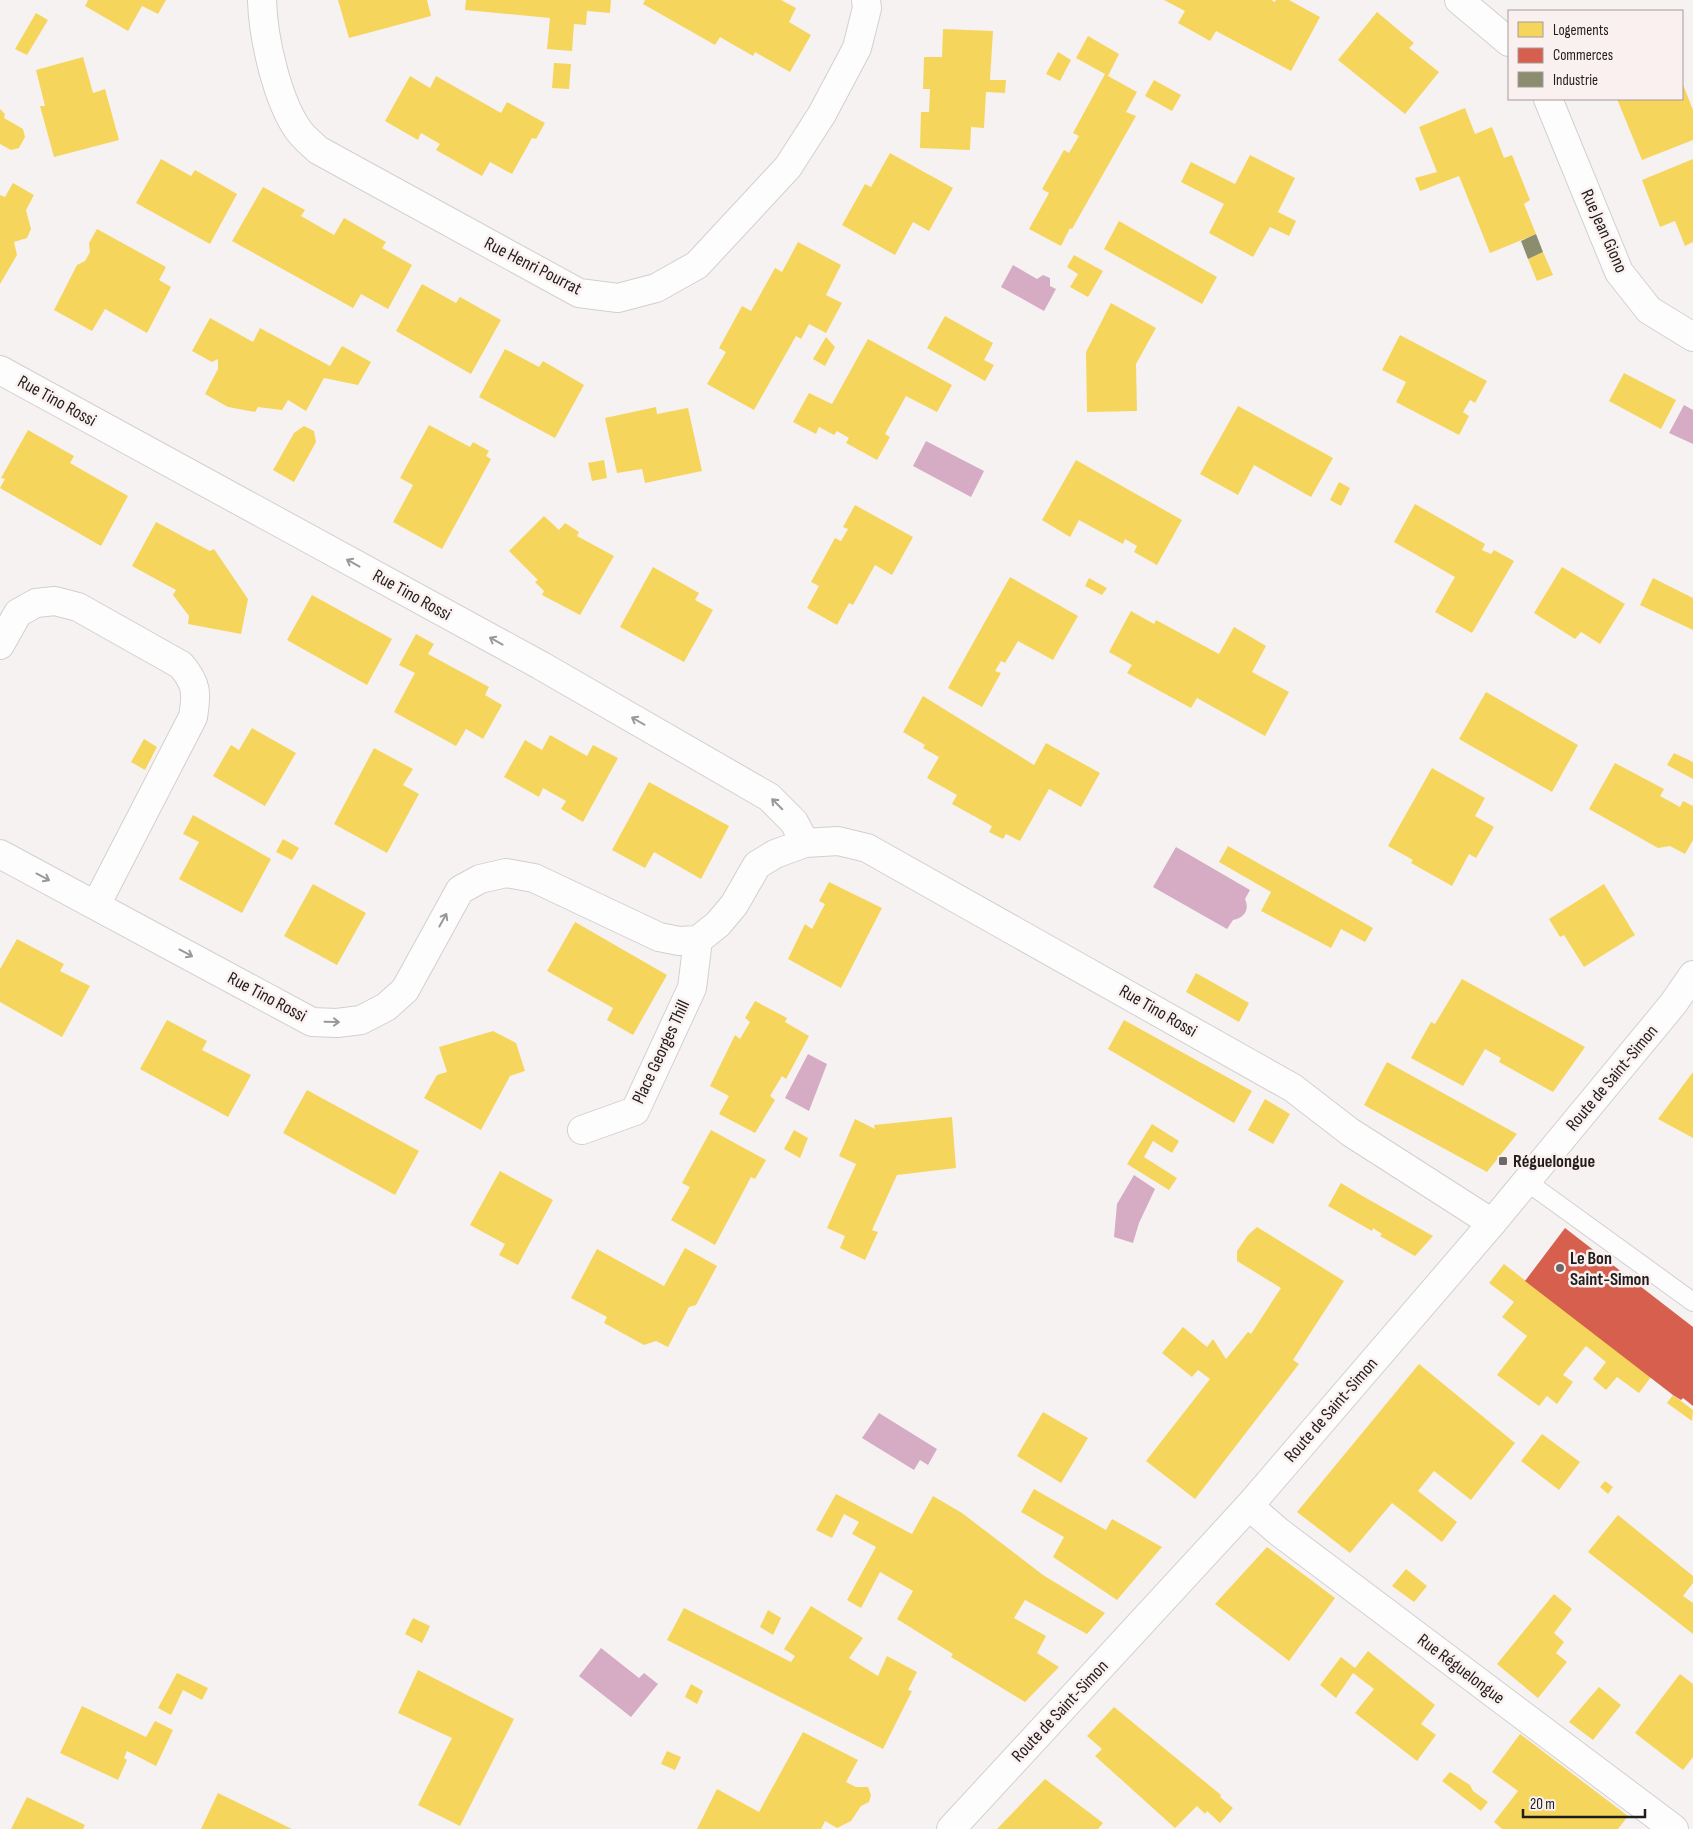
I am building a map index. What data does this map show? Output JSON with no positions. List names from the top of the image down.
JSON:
{
  "streets": {
    "street": [
      "Rue Jean Giono",
      "Rue Henri Pourrat",
      "Rue Tino Rossi",
      "Place Georges Thill",
      "Route de Saint-Simon",
      "Rue Réguelongue"
    ]
  },
  "crossings": [
    ["Rue Tino Rossi", "Place Georges Thill"],
    ["Rue Tino Rossi", "Route de Saint-Simon"],
    ["Route de Saint-Simon", "Rue Réguelongue"]
  ],
  "places": {
    "transit": ["Réguelongue"],
    "other": ["Le Bon Saint-Simon"]
  },
  "legend": ["Logements", "Commerces", "Industrie"],
  "scale_bar": "20 m"
}
